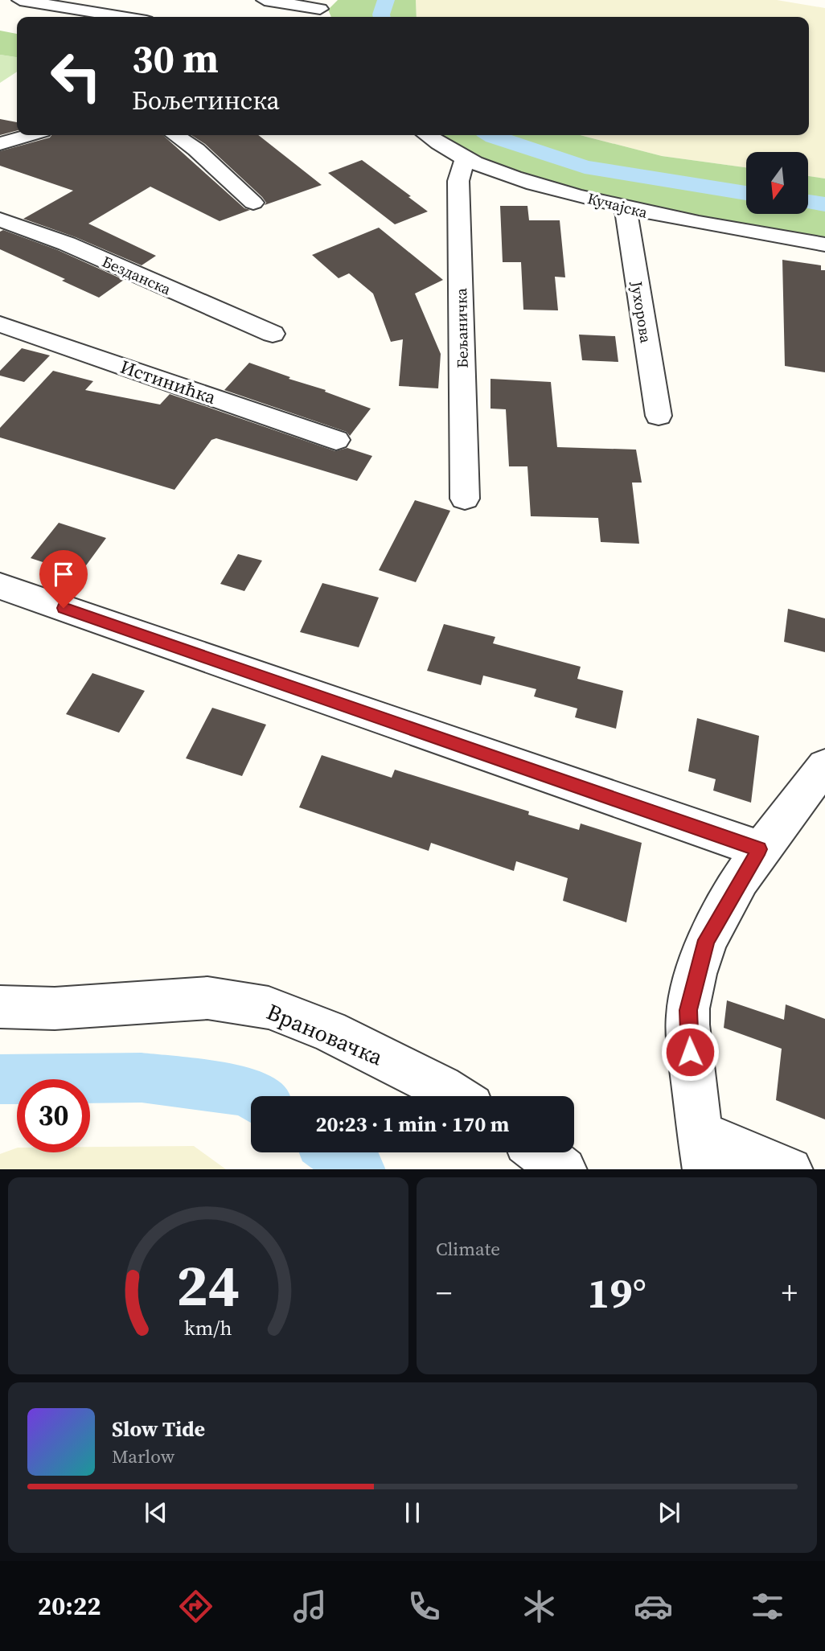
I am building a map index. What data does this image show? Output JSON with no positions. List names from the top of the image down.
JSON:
{
  "streets": {
    "street": [
      "Кучајска",
      "Безданска",
      "Јухорова",
      "Бељаничка",
      "Истинићка",
      "Врановачка"
    ]
  },
  "crossings": [
    ["Кучајска", "Јухорова"],
    ["Кучајска", "Бељаничка"]
  ],
  "north": "bottom",
  "page": {
    "turn": ["30 m", "Бољетинска"],
    "limit": "30",
    "trip": "20:23 · 1 min · 170 m",
    "tile": "Climate",
    "heat": ["−", "19°", "+"],
    "song": ["Slow Tide", "Marlow"],
    "tabs": "20:22",
    "gauge": ["24", "km/h"]
  }
}
